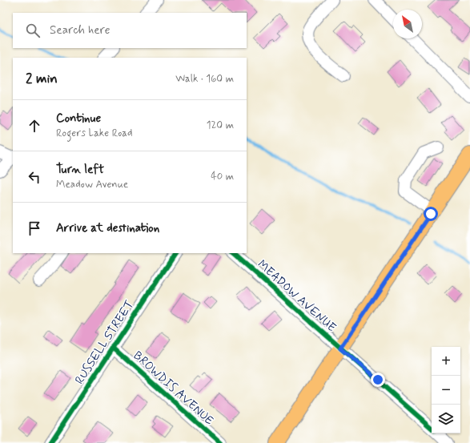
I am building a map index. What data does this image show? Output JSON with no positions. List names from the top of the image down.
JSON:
{
  "streets": {
    "street": ["MEADOW AVENUE", "RUSSELL STREET", "BROWDIS AVENUE"]
  },
  "crossings": [
    ["RUSSELL STREET", "BROWDIS AVENUE"]
  ],
  "north": "top left",
  "page": {
    "search": "Search here",
    "heading": ["2 min", "Walk · 160 m"],
    "list": [
      ["Continue", "Rogers Lake Road", "120 m"],
      ["Turn left", "Meadow Avenue", "40 m"],
      "Arrive at destination"
    ],
    "map_buttons": ["+", "−"]
  }
}
